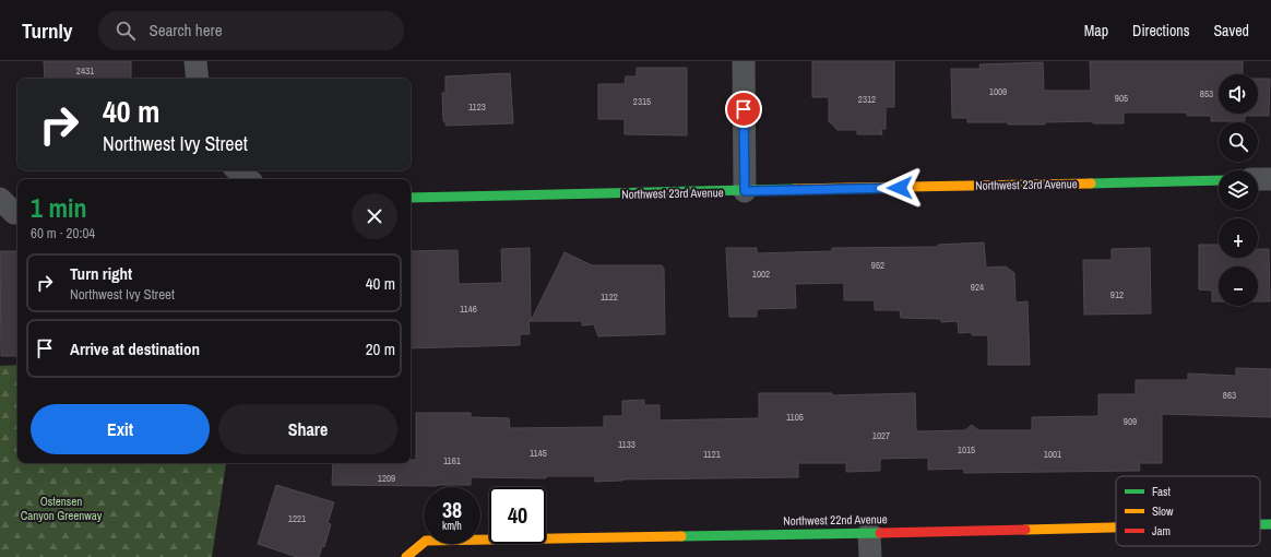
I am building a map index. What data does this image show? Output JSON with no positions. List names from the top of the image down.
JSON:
{
  "streets": {
    "street": ["Northwest 23rd Avenue", "Northwest 22nd Avenue"]
  },
  "parks": ["Ostensen Canyon Greenway"],
  "house_numbers": [
    "2431",
    "1009",
    "853",
    "905",
    "2312",
    "2315",
    "1123",
    "952",
    "1002",
    "924",
    "912",
    "1122",
    "1146",
    "863",
    "1105",
    "909",
    "1027",
    "1133",
    "1015",
    "1145",
    "1121",
    "1001",
    "1161",
    "1209",
    "1221"
  ],
  "legend": ["Fast", "Slow", "Jam"],
  "page": {
    "header": "Turnly",
    "search": "Search here",
    "nav": ["Map", "Directions", "Saved"],
    "map_buttons": ["+", "−"],
    "turn": ["40 m", "Northwest Ivy Street"],
    "heading": ["1 min", "60 m · 20:04"],
    "list": [
      {
        "name": "Turn right",
        "note": "Northwest Ivy Street",
        "value": "40 m"
      },
      {
        "name": "Arrive at destination",
        "value": "20 m"
      }
    ],
    "buttons": ["Exit", "Share"],
    "speed": "38 km/h",
    "limit": "40"
  }
}
